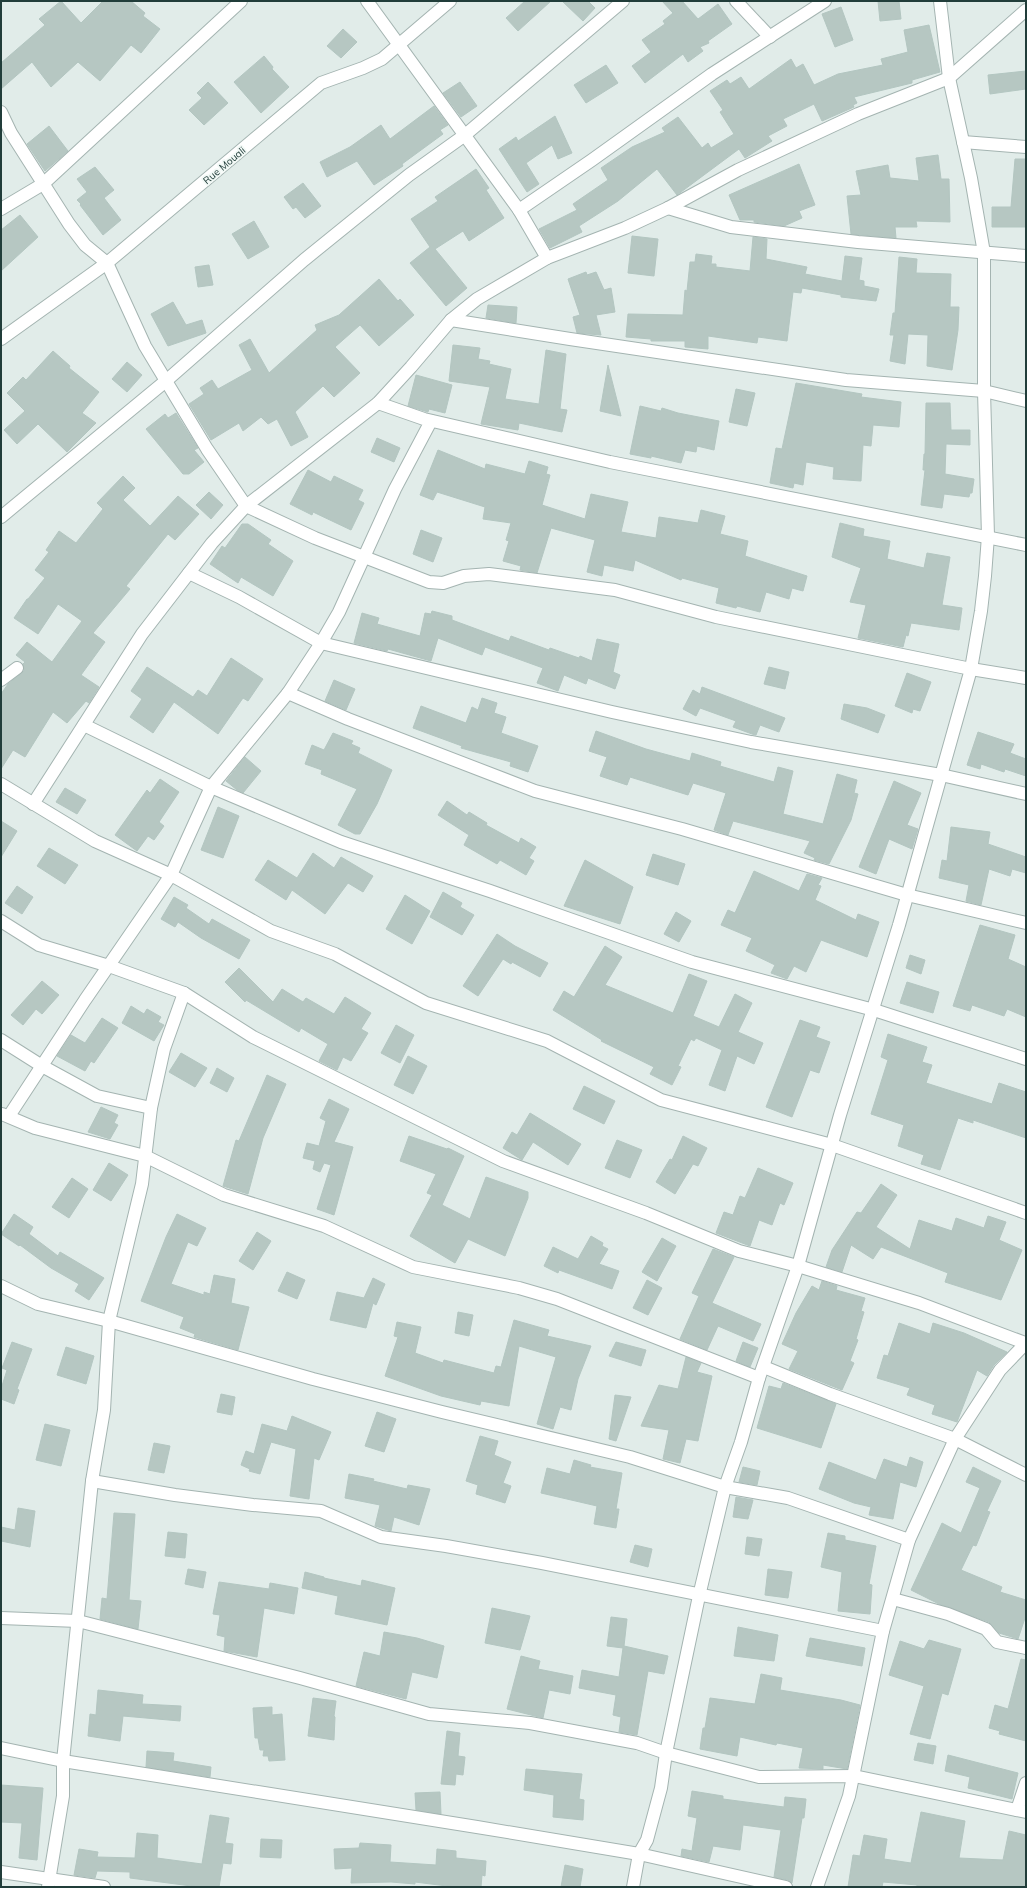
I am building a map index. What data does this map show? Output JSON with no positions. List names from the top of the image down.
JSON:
{
  "streets": {
    "street": ["Rue Mouali"]
  }
}
